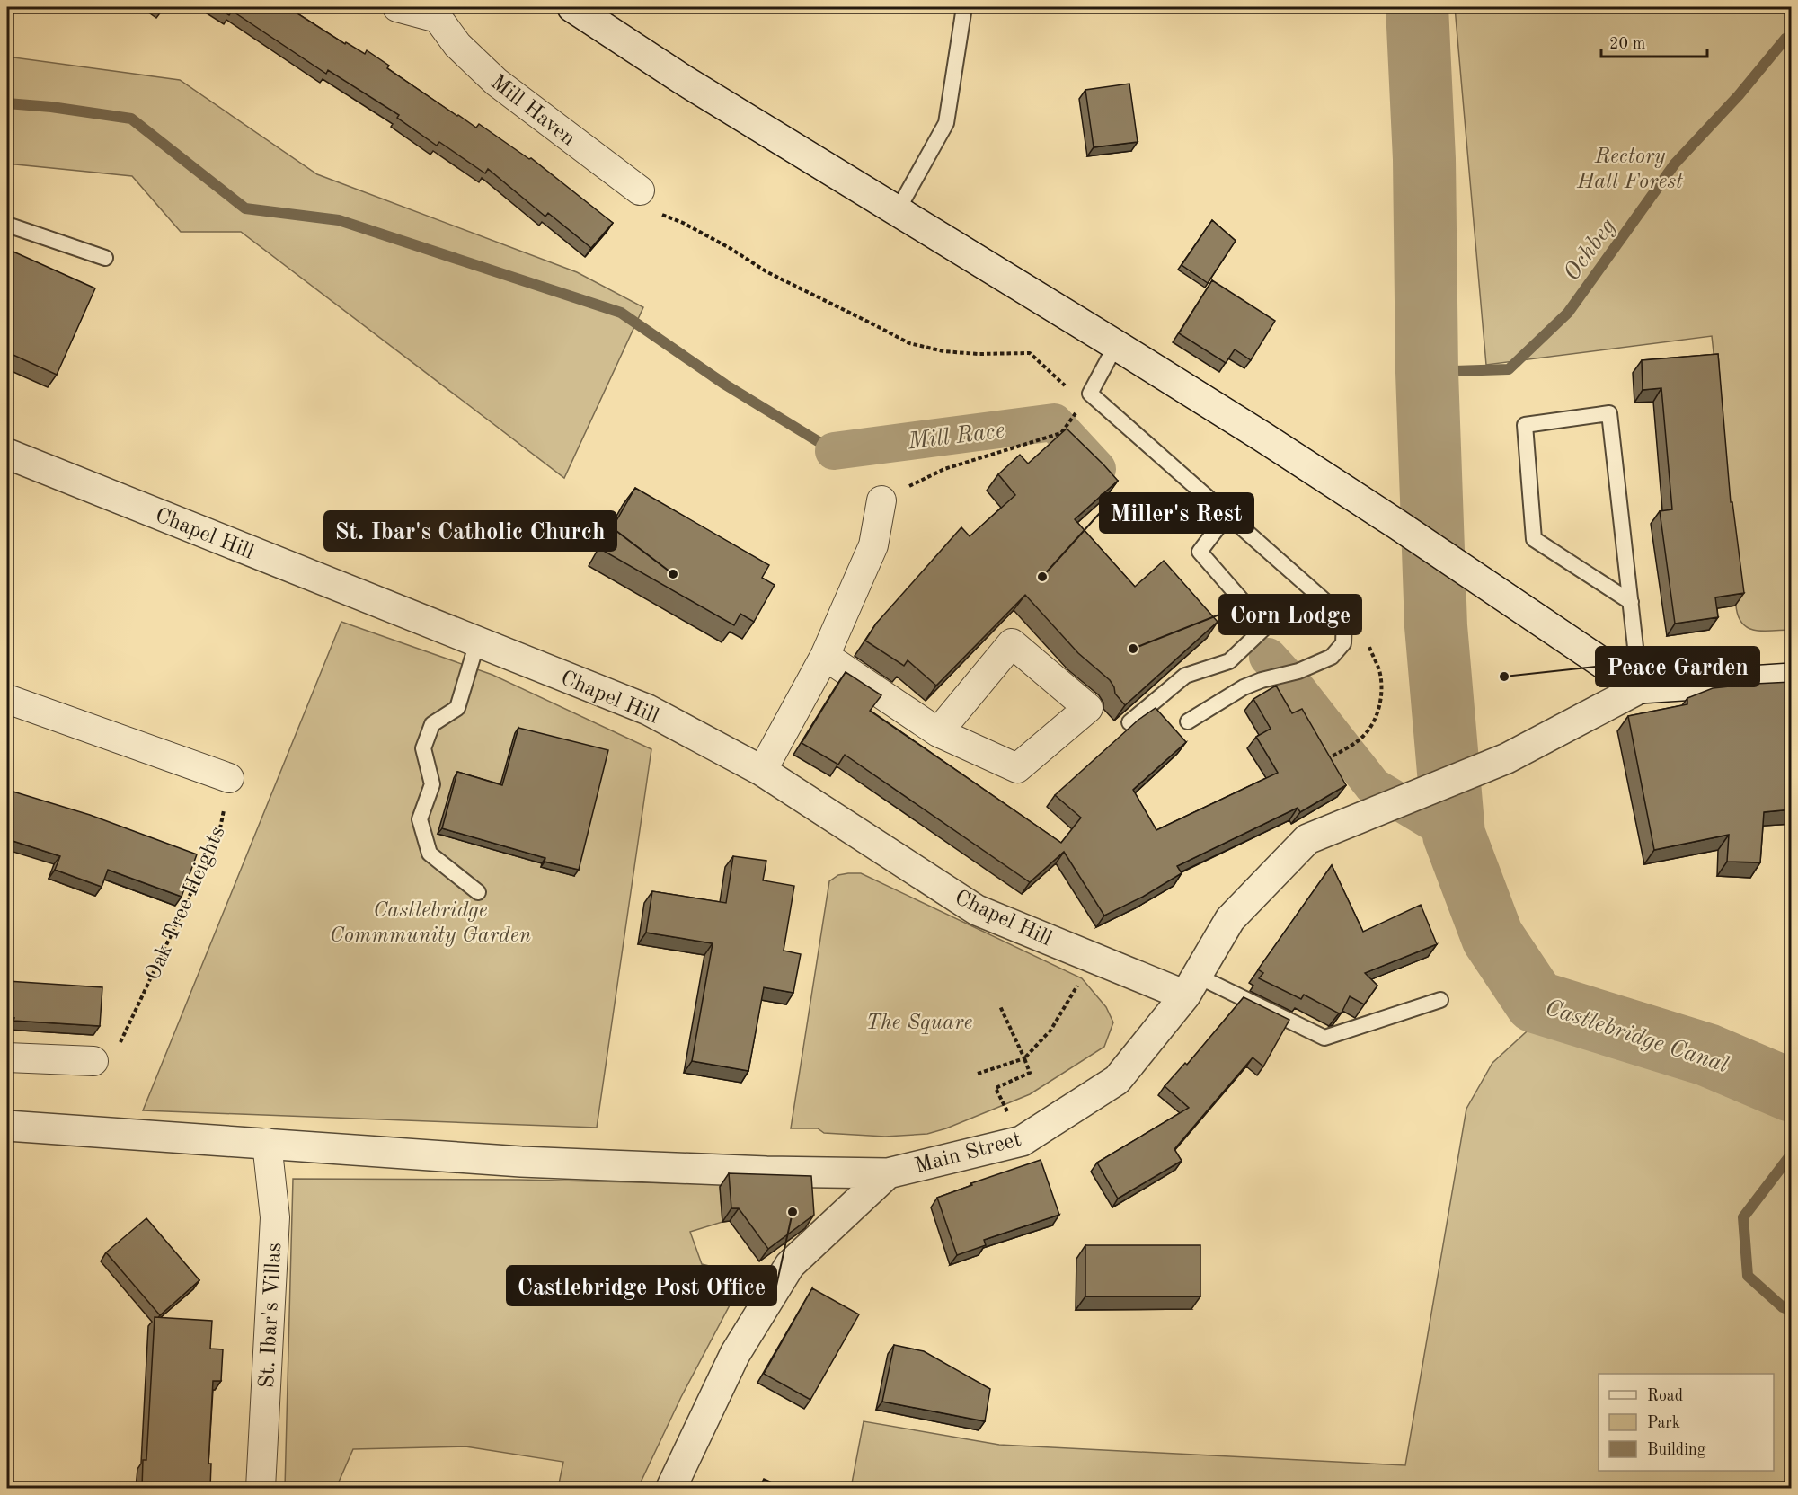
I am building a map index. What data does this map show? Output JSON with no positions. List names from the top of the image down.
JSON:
{
  "streets": {
    "street": [
      "Mill Haven",
      "Chapel Hill",
      "Main Street",
      "St. Ibar's Villas"
    ],
    "path": ["Oak Tree Heights"]
  },
  "crossings": [
    ["Chapel Hill", "Main Street"]
  ],
  "water": ["Ochbeg", "Mill Race", "Castlebridge Canal"],
  "parks": ["Rectory Hall Forest", "Castlebridge Commmunity Garden", "The Square"],
  "places": [
    "St. Ibar's Catholic Church",
    "Miller's Rest",
    "Corn Lodge",
    "Peace Garden",
    "Castlebridge Post Office"
  ],
  "legend": ["Road", "Park", "Building"],
  "scale_bar": "20 m"
}
